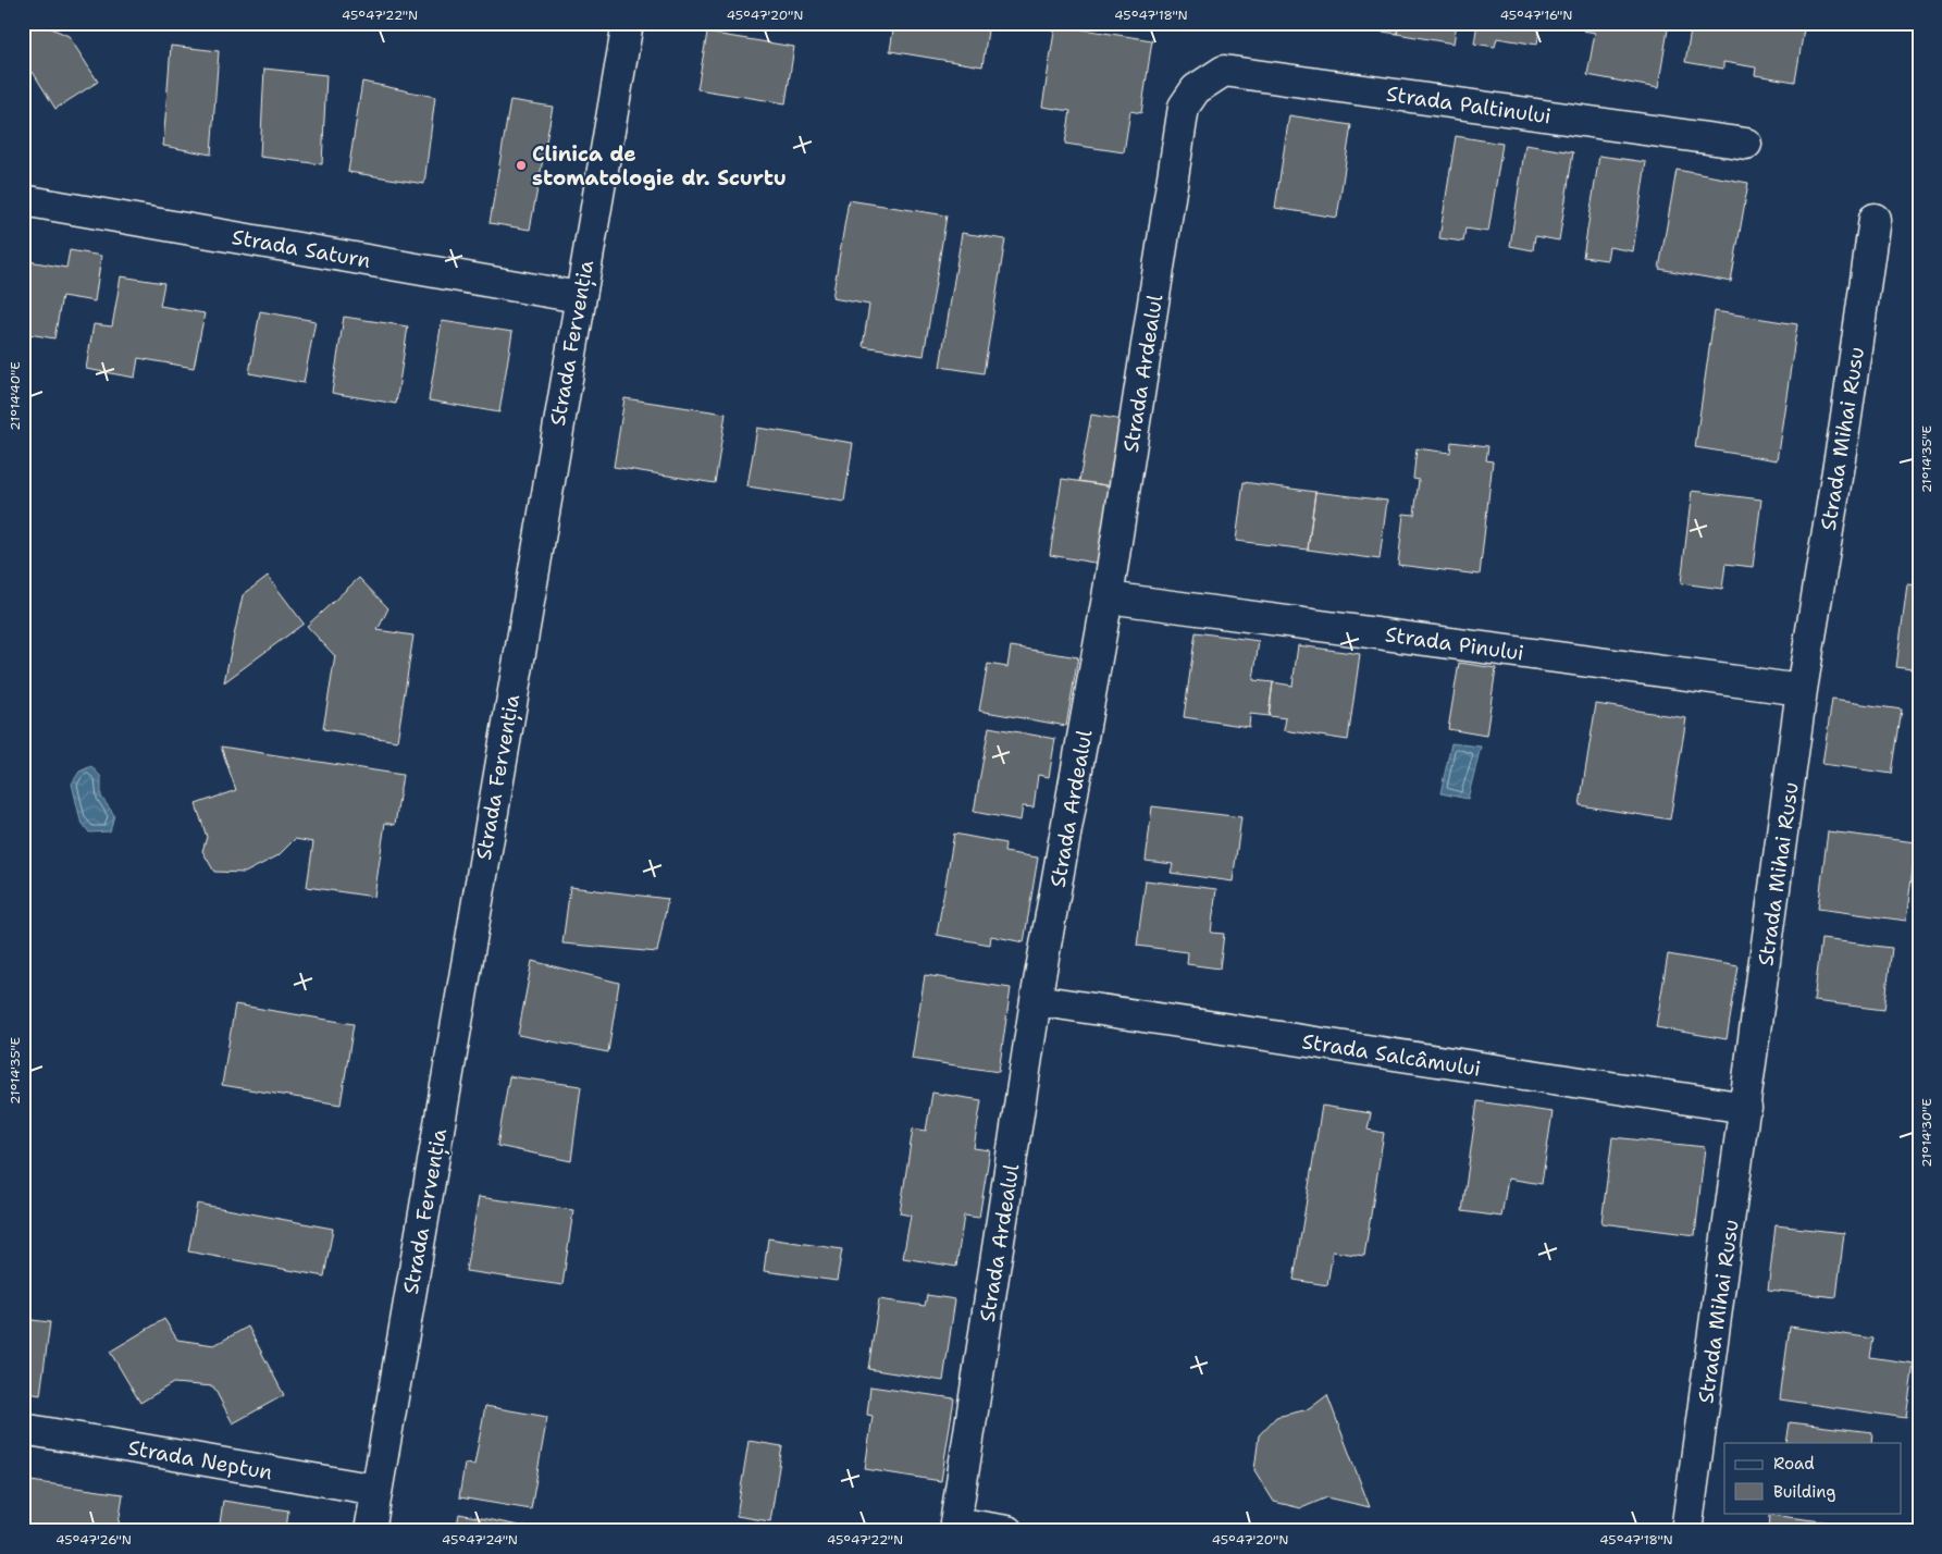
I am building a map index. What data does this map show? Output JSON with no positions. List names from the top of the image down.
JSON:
{
  "streets": {
    "street": [
      "Strada Paltinului",
      "Strada Saturn",
      "Strada Fervenția",
      "Strada Ardealul",
      "Strada Mihai Rusu",
      "Strada Pinului",
      "Strada Salcâmului",
      "Strada Neptun"
    ]
  },
  "crossings": [
    ["Strada Paltinului", "Strada Ardealul"],
    ["Strada Saturn", "Strada Fervenția"],
    ["Strada Fervenția", "Strada Neptun"],
    ["Strada Ardealul", "Strada Pinului"],
    ["Strada Ardealul", "Strada Salcâmului"],
    ["Strada Mihai Rusu", "Strada Pinului"],
    ["Strada Mihai Rusu", "Strada Salcâmului"]
  ],
  "places": ["Clinica de stomatologie dr. Scurtu"],
  "legend": ["Road", "Building"],
  "coordinates": [
    "45°47'22\"N",
    "45°47'20\"N",
    "45°47'18\"N",
    "45°47'16\"N",
    "21°14'40\"E",
    "21°14'35\"E",
    "21°14'30\"E",
    "45°47'26\"N",
    "45°47'24\"N"
  ]
}
